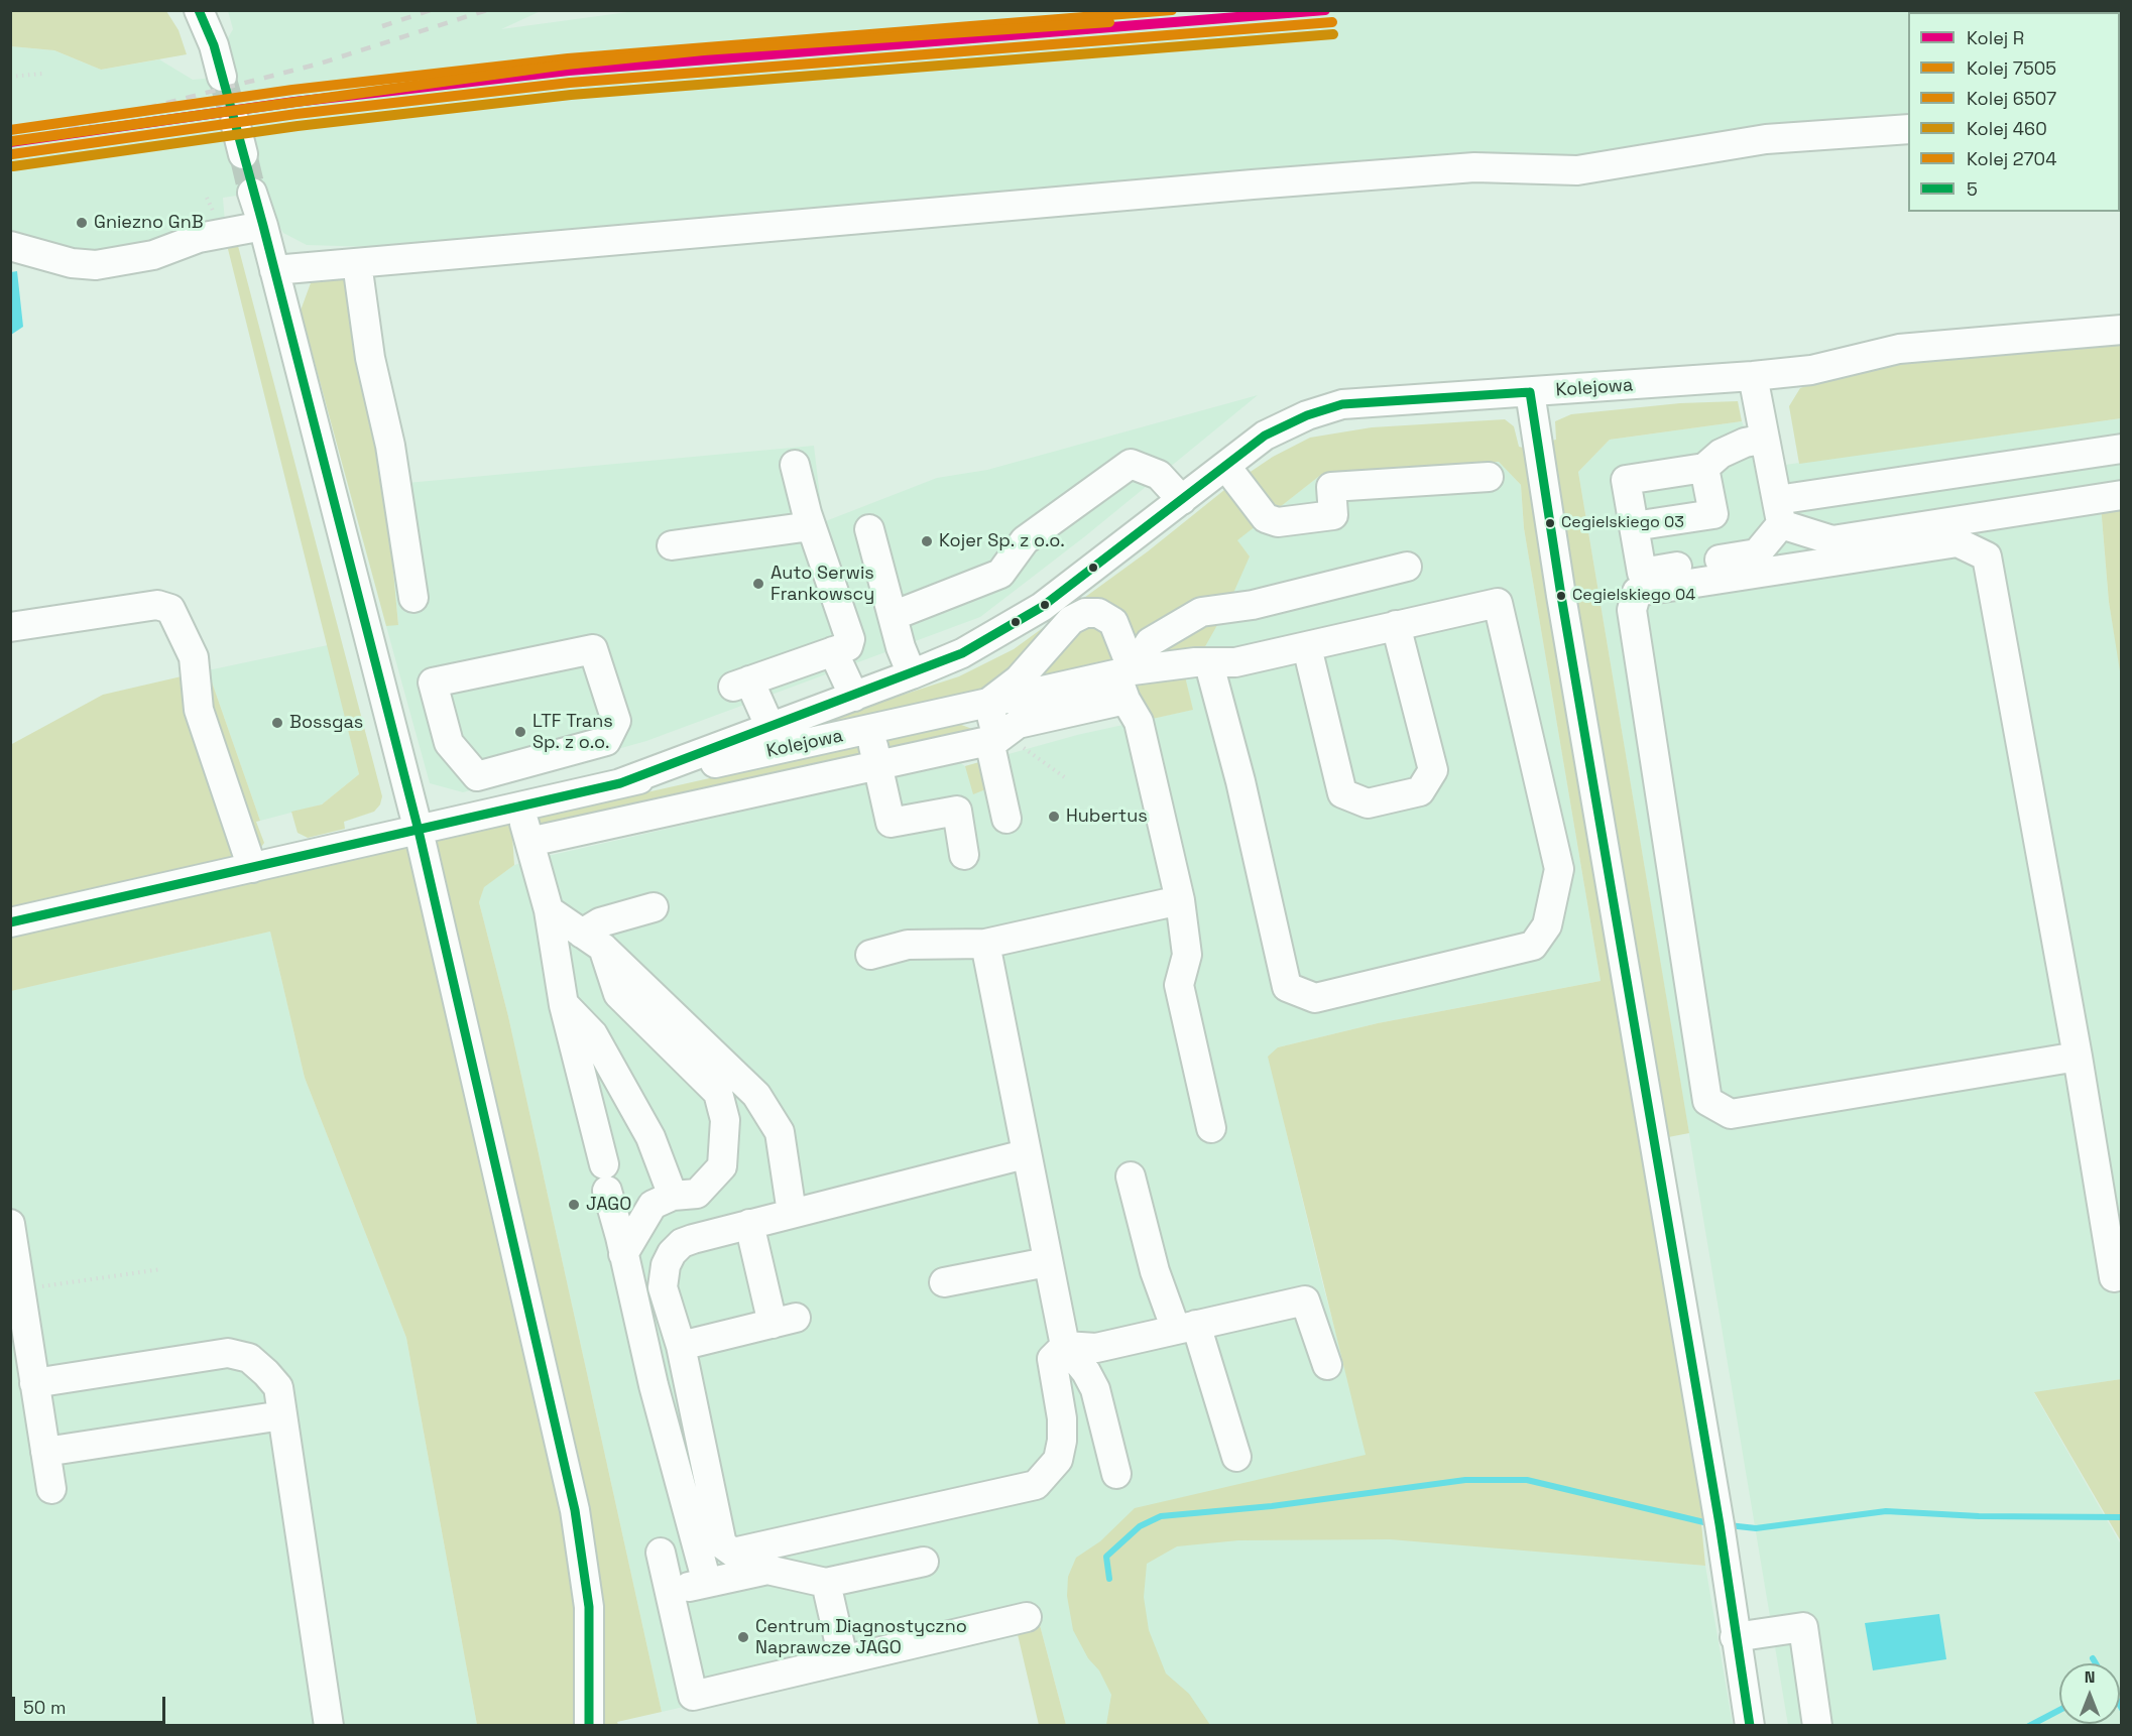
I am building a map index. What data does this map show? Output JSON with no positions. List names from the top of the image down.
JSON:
{
  "streets": {
    "street": ["Kolejowa"]
  },
  "places": [
    "Gniezno GnB",
    "Cegielskiego 03",
    "Kojer Sp. z o.o.",
    "Auto Serwis Frankowscy",
    "Cegielskiego 04",
    "Bossgas",
    "LTF Trans Sp. z o.o.",
    "Hubertus",
    "JAGO",
    "Centrum Diagnostyczno Naprawcze JAGO"
  ],
  "lines": [
    "rail line R",
    "rail line 6507",
    "transit line 5",
    "rail line 7505",
    "rail line 2704",
    "rail line 460"
  ],
  "legend": [
    "Kolej R",
    "Kolej 7505",
    "Kolej 6507",
    "Kolej 460",
    "Kolej 2704",
    "5"
  ],
  "scale_bar": "50 m",
  "north": "top"
}
